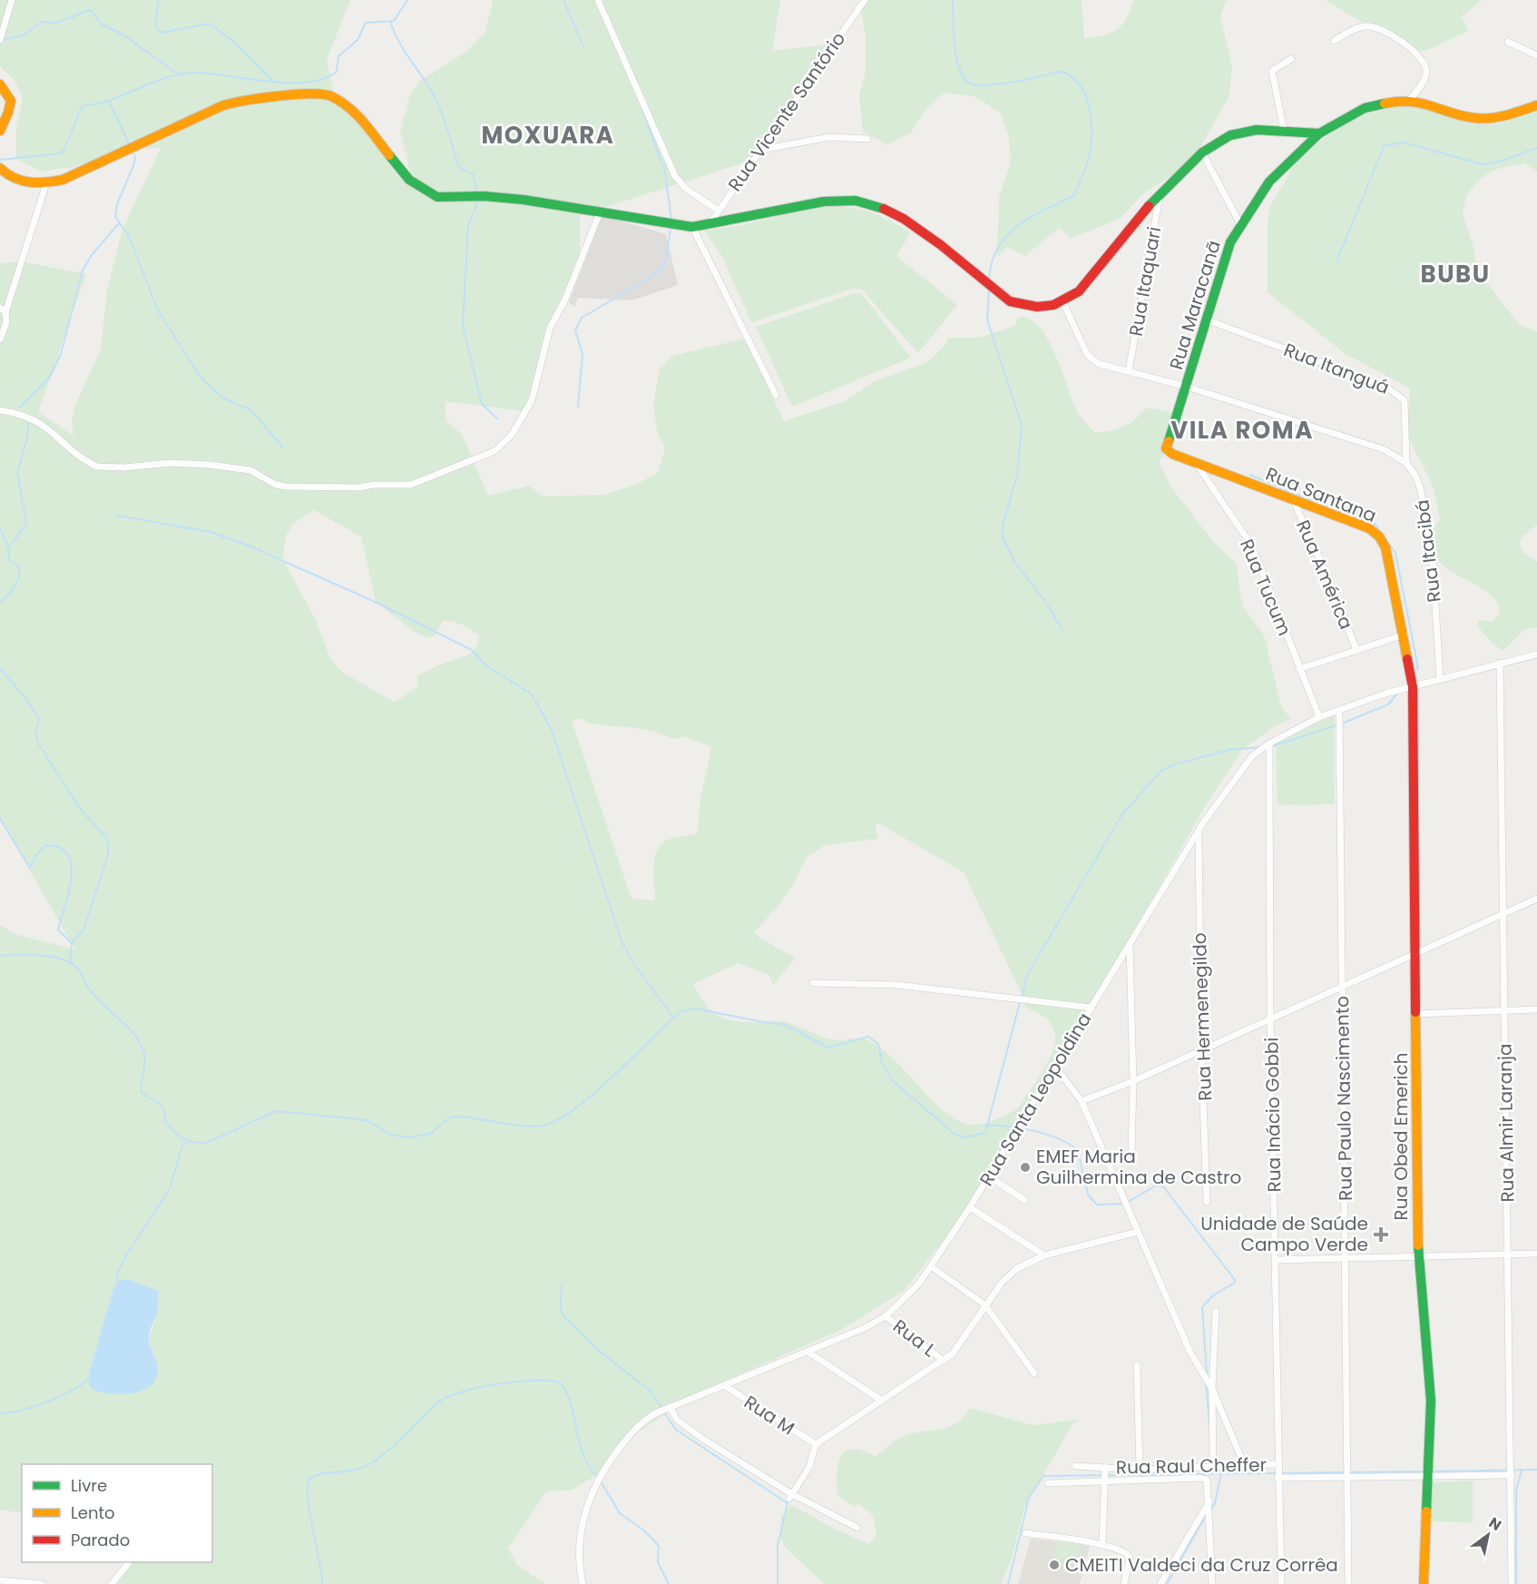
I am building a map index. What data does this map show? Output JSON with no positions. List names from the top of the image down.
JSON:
{
  "streets": {
    "street": [
      "Rua Vicente Santório",
      "Rua Itaquari",
      "Rua Maracanã",
      "Rua Itanguá",
      "Rua Santana",
      "Rua Itacibá",
      "Rua América",
      "Rua Tucum",
      "Rua Hermenegildo",
      "Rua Paulo Nascimento",
      "Rua Santa Leopoldina",
      "Rua Inácio Gobbi",
      "Rua Almir Laranja",
      "Rua Obed Emerich",
      "Rua L",
      "Rua M",
      "Rua Raul Cheffer"
    ]
  },
  "crossings": [
    ["Rua Maracanã", "Rua Itanguá"],
    ["Rua Maracanã", "Rua Santana"],
    ["Rua Itanguá", "Rua Itacibá"],
    ["Rua Santana", "Rua América"],
    ["Rua Santana", "Rua Tucum"],
    ["Rua Santana", "Rua Santa Leopoldina"],
    ["Rua Santana", "Rua Obed Emerich"],
    ["Rua Itacibá", "Rua Santa Leopoldina"],
    ["Rua Tucum", "Rua Santa Leopoldina"],
    ["Rua Hermenegildo", "Rua Santa Leopoldina"],
    ["Rua Paulo Nascimento", "Rua Santa Leopoldina"],
    ["Rua Santa Leopoldina", "Rua Inácio Gobbi"],
    ["Rua Santa Leopoldina", "Rua Almir Laranja"],
    ["Rua Santa Leopoldina", "Rua Obed Emerich"],
    ["Rua Santa Leopoldina", "Rua L"],
    ["Rua Santa Leopoldina", "Rua M"],
    ["Rua Inácio Gobbi", "Rua Raul Cheffer"]
  ],
  "districts": ["MOXUARA", "BUBU", "VILA ROMA"],
  "places": {
    "other": ["EMEF Maria Guilhermina de Castro", "CMEITI Valdeci da Cruz Corrêa"],
    "health": ["Unidade de Saúde Campo Verde"]
  },
  "legend": ["Livre", "Lento", "Parado"],
  "north": "top right"
}
